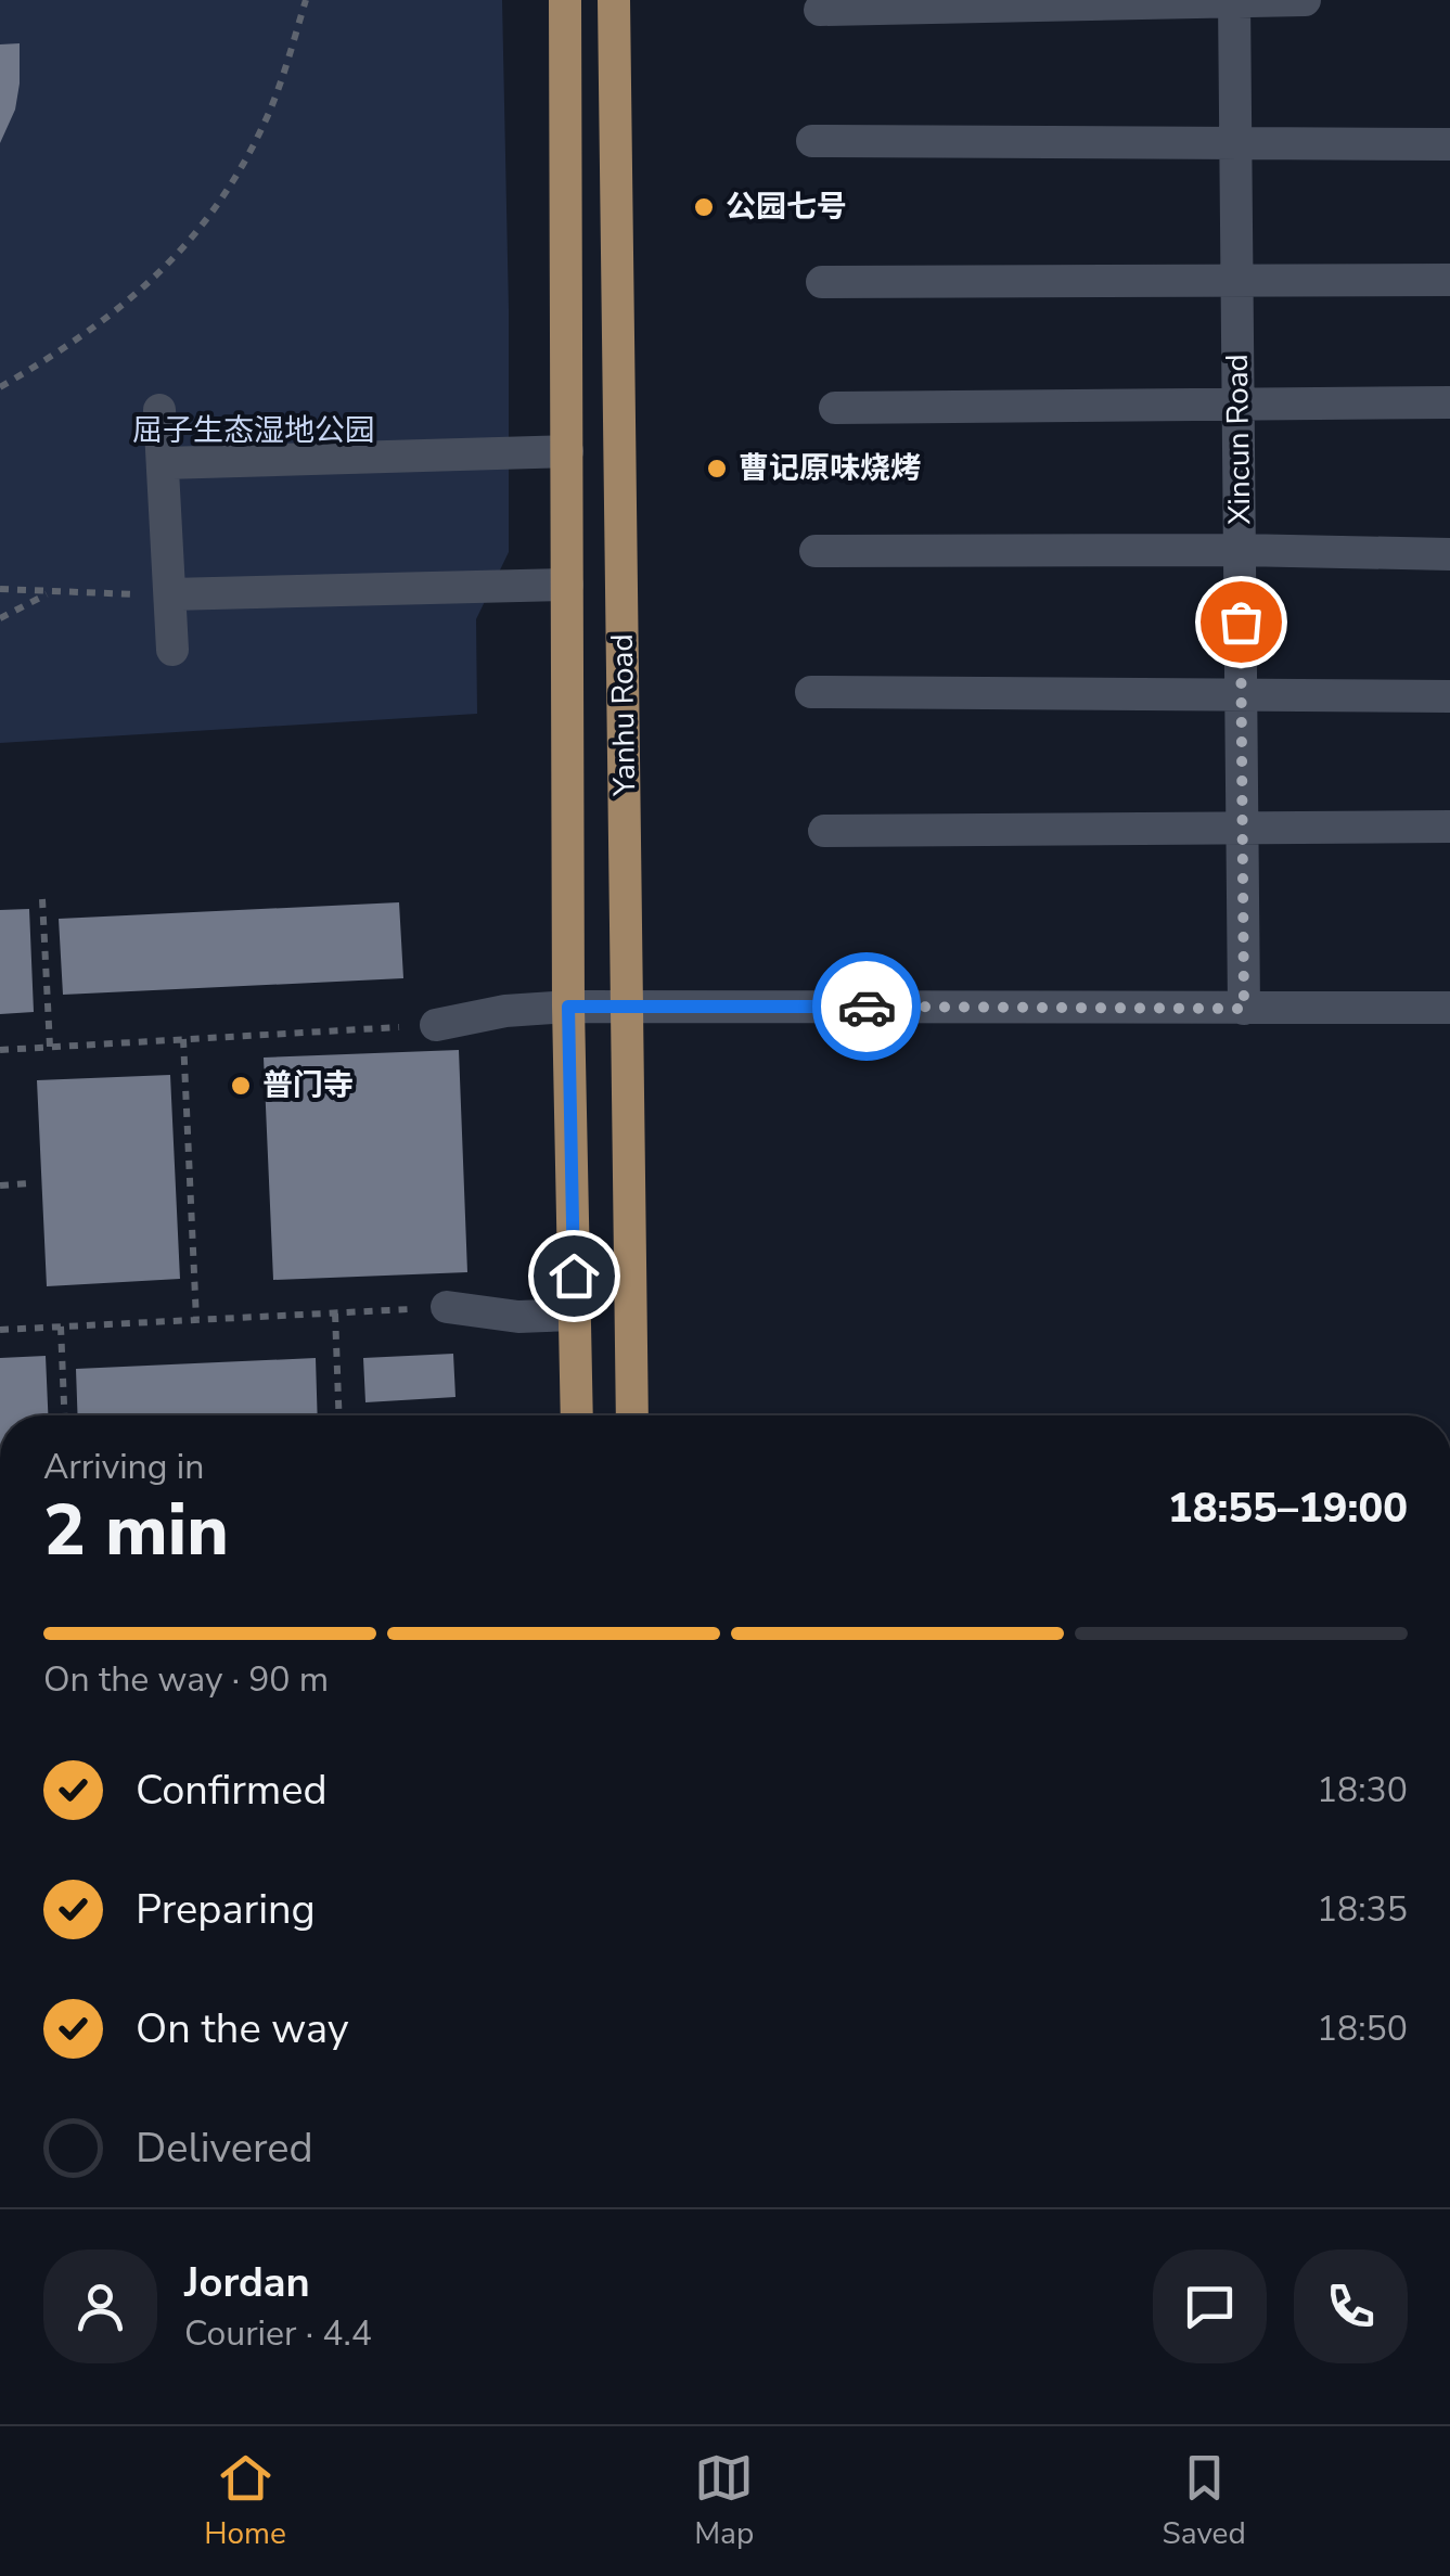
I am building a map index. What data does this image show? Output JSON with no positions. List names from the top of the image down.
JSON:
{
  "streets": {
    "main road": ["Yanhu Road"],
    "street": ["Xincun Road"]
  },
  "parks": ["屈子生态湿地公园"],
  "places": ["公园七号", "曹记原味烧烤", "普门寺"],
  "page": {
    "heading": ["2 min", "Arriving in", "18:55–19:00"],
    "panel": ["Jordan", "Courier · 4.4"],
    "bar": "On the way · 90 m",
    "list": [
      ["Confirmed", "18:30"],
      ["Preparing", "18:35"],
      ["On the way", "18:50"],
      "Delivered"
    ],
    "tabs": ["Home", "Map", "Saved"]
  }
}
